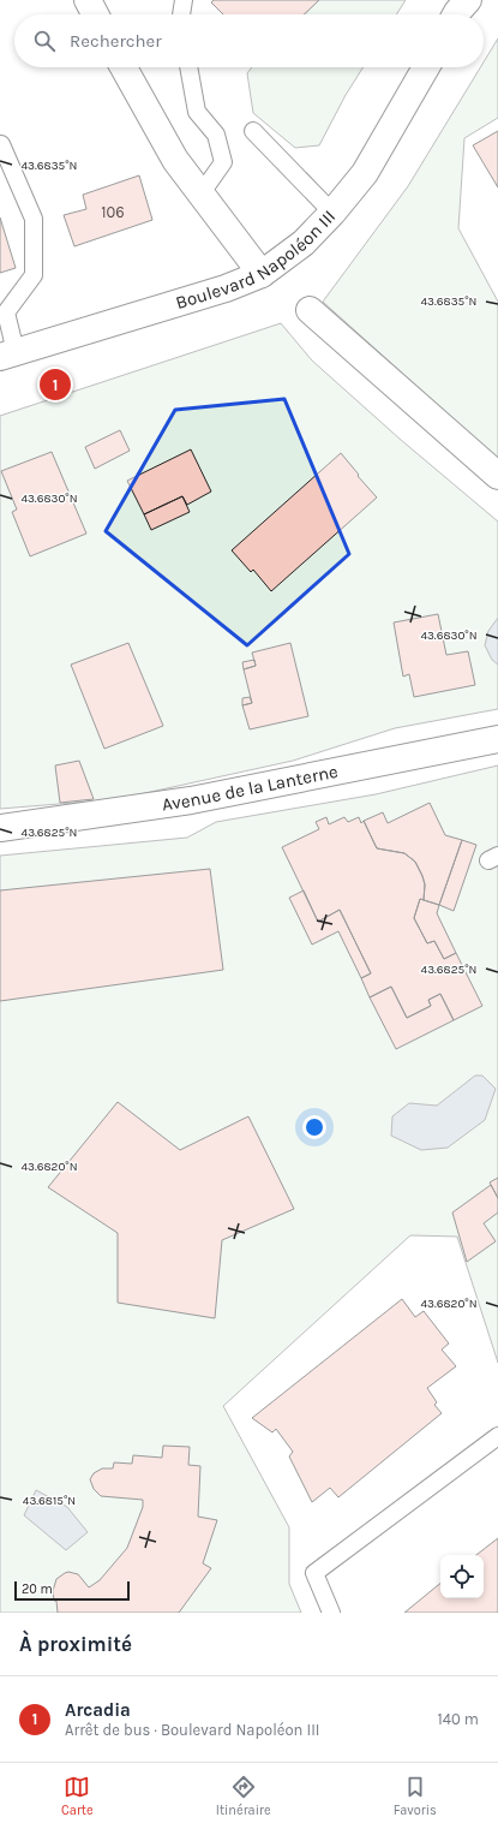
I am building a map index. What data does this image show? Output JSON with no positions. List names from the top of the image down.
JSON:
{
  "streets": {
    "street": ["Boulevard Napoléon III", "Avenue de la Lanterne"]
  },
  "house_numbers": ["106"],
  "scale_bar": "20 m",
  "page": {
    "search": "Rechercher",
    "pins": "1",
    "scale": "20 m",
    "heading": "À proximité",
    "list": [
      {
        "mark": "1",
        "name": "Arcadia",
        "note": "Arrêt de bus · Boulevard Napoléon III",
        "value": "140 m"
      }
    ],
    "nav": ["Carte", "Itinéraire", "Favoris"]
  },
  "coordinates": [
    "43.6835°N",
    "43.6830°N",
    "43.6825°N",
    "43.6820°N",
    "43.6815°N"
  ]
}
